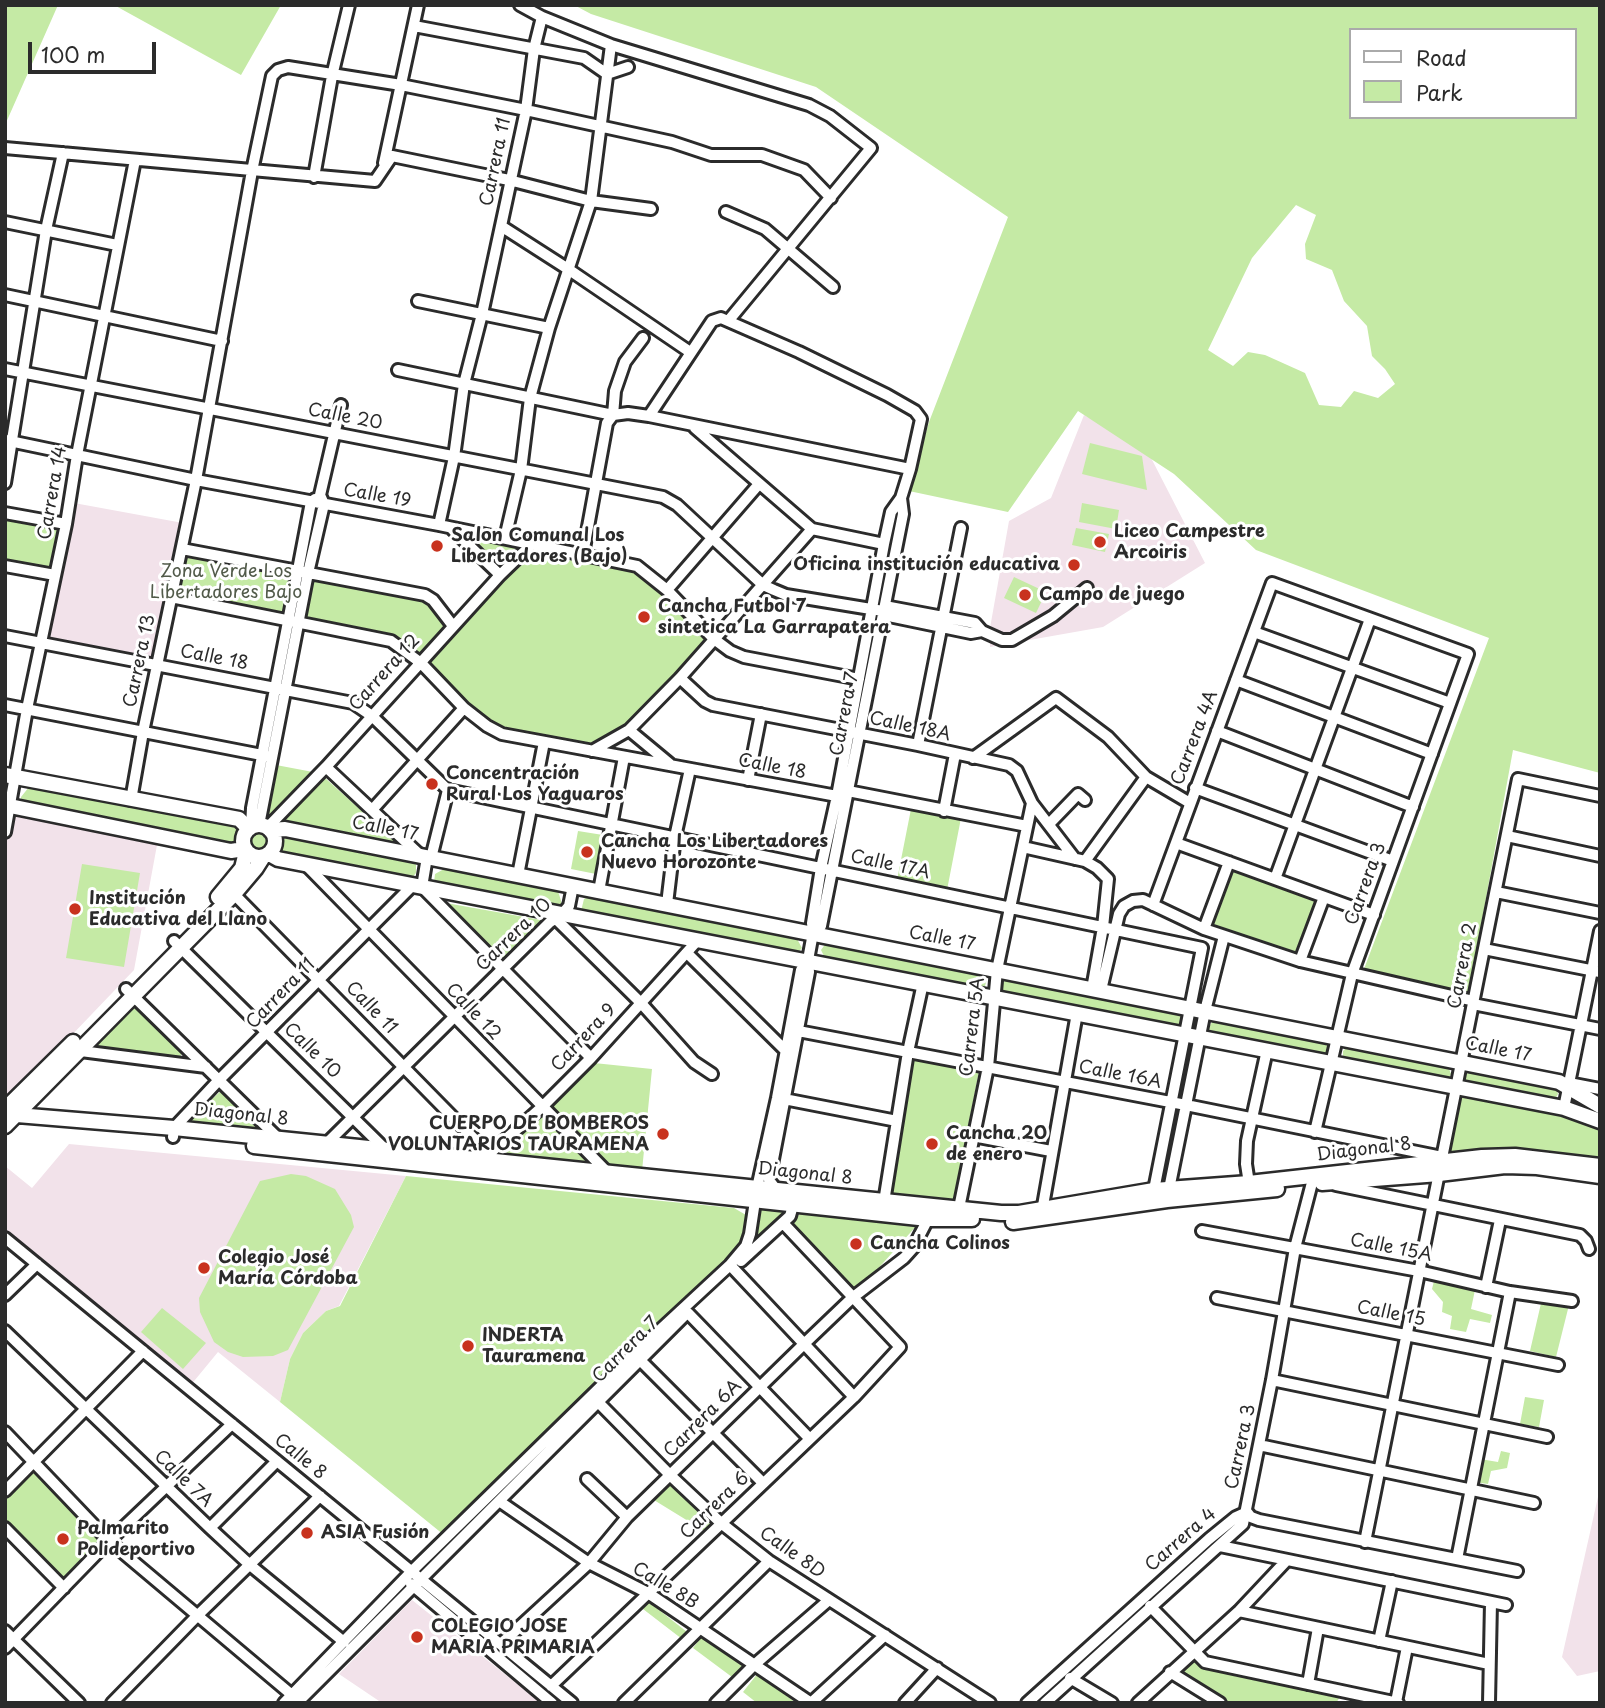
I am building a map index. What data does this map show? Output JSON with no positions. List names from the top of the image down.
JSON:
{
  "streets": {
    "street": [
      "Carrera 11",
      "Calle 20",
      "Carrera 14",
      "Calle 19",
      "Calle 18",
      "Carrera 13",
      "Carrera 12",
      "Carrera 7",
      "Calle 18A",
      "Carrera 4A",
      "Calle 17",
      "Calle 17A",
      "Carrera 3",
      "Carrera 10",
      "Carrera 2",
      "Calle 11",
      "Calle 12",
      "Carrera 5A",
      "Carrera 9",
      "Calle 10",
      "Calle 16A",
      "Diagonal 8",
      "Calle 15A",
      "Calle 15",
      "Carrera 6A",
      "Calle 8",
      "Calle 7A",
      "Carrera 6",
      "Carrera 4",
      "Calle 8D",
      "Calle 8B"
    ]
  },
  "crossings": [
    ["Carrera 11", "Calle 20"],
    ["Carrera 11", "Carrera 13"],
    ["Carrera 11", "Calle 11"],
    ["Carrera 11", "Calle 12"],
    ["Carrera 11", "Calle 10"],
    ["Carrera 11", "Diagonal 8"],
    ["Calle 20", "Carrera 14"],
    ["Calle 20", "Carrera 13"],
    ["Carrera 14", "Calle 19"],
    ["Carrera 14", "Calle 18"],
    ["Carrera 14", "Calle 17"],
    ["Calle 19", "Calle 18"],
    ["Calle 19", "Carrera 13"],
    ["Calle 19", "Carrera 12"],
    ["Calle 19", "Carrera 7"],
    ["Calle 19", "Calle 18A"],
    ["Calle 18", "Carrera 13"],
    ["Calle 18", "Carrera 12"],
    ["Calle 18", "Carrera 7"],
    ["Calle 18", "Calle 18A"],
    ["Calle 18", "Calle 17A"],
    ["Carrera 13", "Calle 17"],
    ["Carrera 12", "Calle 18A"],
    ["Carrera 12", "Calle 17"],
    ["Carrera 7", "Calle 18A"],
    ["Carrera 7", "Calle 17"],
    ["Carrera 7", "Calle 17A"],
    ["Carrera 7", "Calle 16A"],
    ["Carrera 7", "Diagonal 8"],
    ["Carrera 7", "Calle 8"],
    ["Carrera 7", "Calle 7A"],
    ["Carrera 7", "Calle 8D"],
    ["Carrera 7", "Calle 8B"],
    ["Calle 18A", "Carrera 5A"],
    ["Carrera 4A", "Carrera 3"],
    ["Calle 17", "Calle 17A"],
    ["Calle 17", "Carrera 3"],
    ["Calle 17", "Carrera 10"],
    ["Calle 17", "Carrera 2"],
    ["Calle 17", "Carrera 5A"],
    ["Calle 17A", "Carrera 5A"],
    ["Carrera 3", "Calle 16A"],
    ["Carrera 3", "Diagonal 8"],
    ["Carrera 3", "Calle 15A"],
    ["Carrera 3", "Calle 15"],
    ["Carrera 3", "Carrera 4"],
    ["Carrera 10", "Calle 11"],
    ["Carrera 10", "Calle 12"],
    ["Carrera 10", "Calle 10"],
    ["Carrera 10", "Diagonal 8"],
    ["Carrera 2", "Calle 16A"],
    ["Carrera 2", "Diagonal 8"],
    ["Calle 11", "Carrera 9"],
    ["Calle 11", "Diagonal 8"],
    ["Calle 12", "Carrera 9"],
    ["Calle 12", "Diagonal 8"],
    ["Carrera 5A", "Calle 16A"],
    ["Carrera 5A", "Diagonal 8"],
    ["Carrera 9", "Diagonal 8"],
    ["Calle 10", "Diagonal 8"],
    ["Calle 16A", "Diagonal 8"],
    ["Diagonal 8", "Carrera 6A"],
    ["Carrera 6A", "Calle 8"],
    ["Carrera 6A", "Carrera 6"],
    ["Carrera 6A", "Calle 8D"],
    ["Carrera 6A", "Calle 8B"],
    ["Calle 8", "Carrera 6"],
    ["Carrera 6", "Calle 8D"],
    ["Carrera 6", "Calle 8B"]
  ],
  "parks": ["Zona Verde Los Libertadores Bajo"],
  "places": [
    "Liceo Campestre Arcoiris",
    "Salon Comunal Los Libertadores (Bajo)",
    "Oficina institución educativa",
    "Campo de juego",
    "Cancha Futbol 7 sintetica La Garrapatera",
    "Concentración Rural Los Yaguaros",
    "Cancha Los Libertadores Nuevo Horozonte",
    "Institución Educativa del Llano",
    "CUERPO DE BOMBEROS VOLUNTARIOS TAURAMENA",
    "Cancha 20 de enero",
    "Cancha Colinos",
    "Colegio José María Córdoba",
    "INDERTA Tauramena",
    "ASIA Fusión",
    "Palmarito Polideportivo",
    "COLEGIO JOSE MARIA PRIMARIA"
  ],
  "legend": ["Road", "Park"],
  "scale_bar": "100 m"
}
